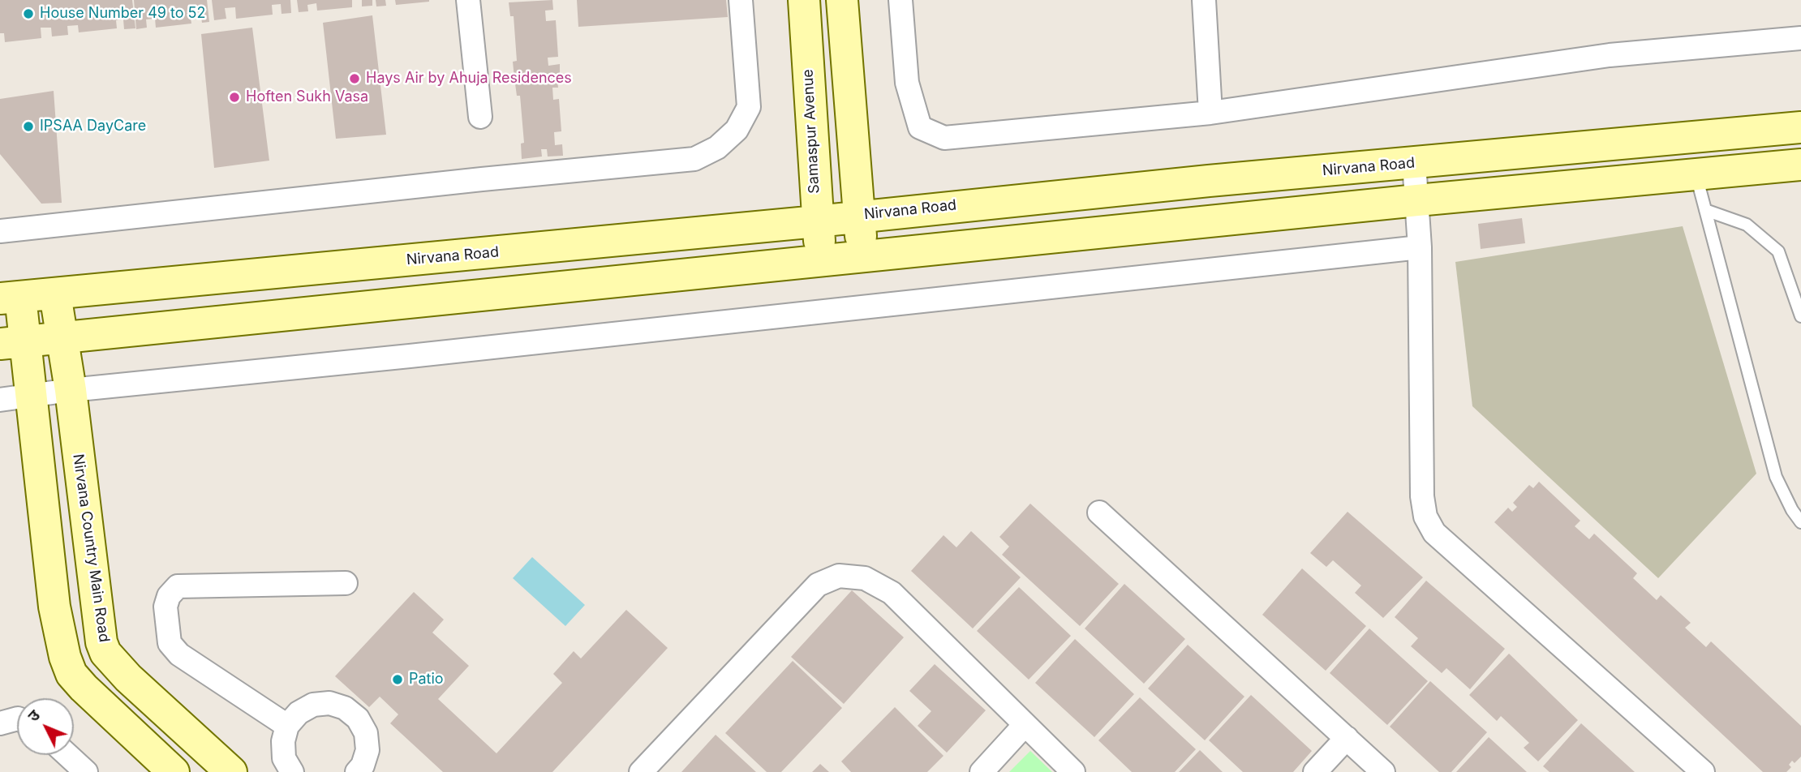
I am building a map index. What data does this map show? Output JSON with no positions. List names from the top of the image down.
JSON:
{
  "streets": {
    "main road": ["Samaspur Avenue", "Nirvana Road", "Nirvana Country Main Road"]
  },
  "crossings": [
    ["Samaspur Avenue", "Nirvana Road"],
    ["Nirvana Road", "Nirvana Country Main Road"]
  ],
  "places": [
    "House Number 49 to 52",
    "Hays Air by Ahuja Residences",
    "Hoften Sukh Vasa",
    "IPSAA DayCare",
    "Patio"
  ],
  "north": "top left"
}
